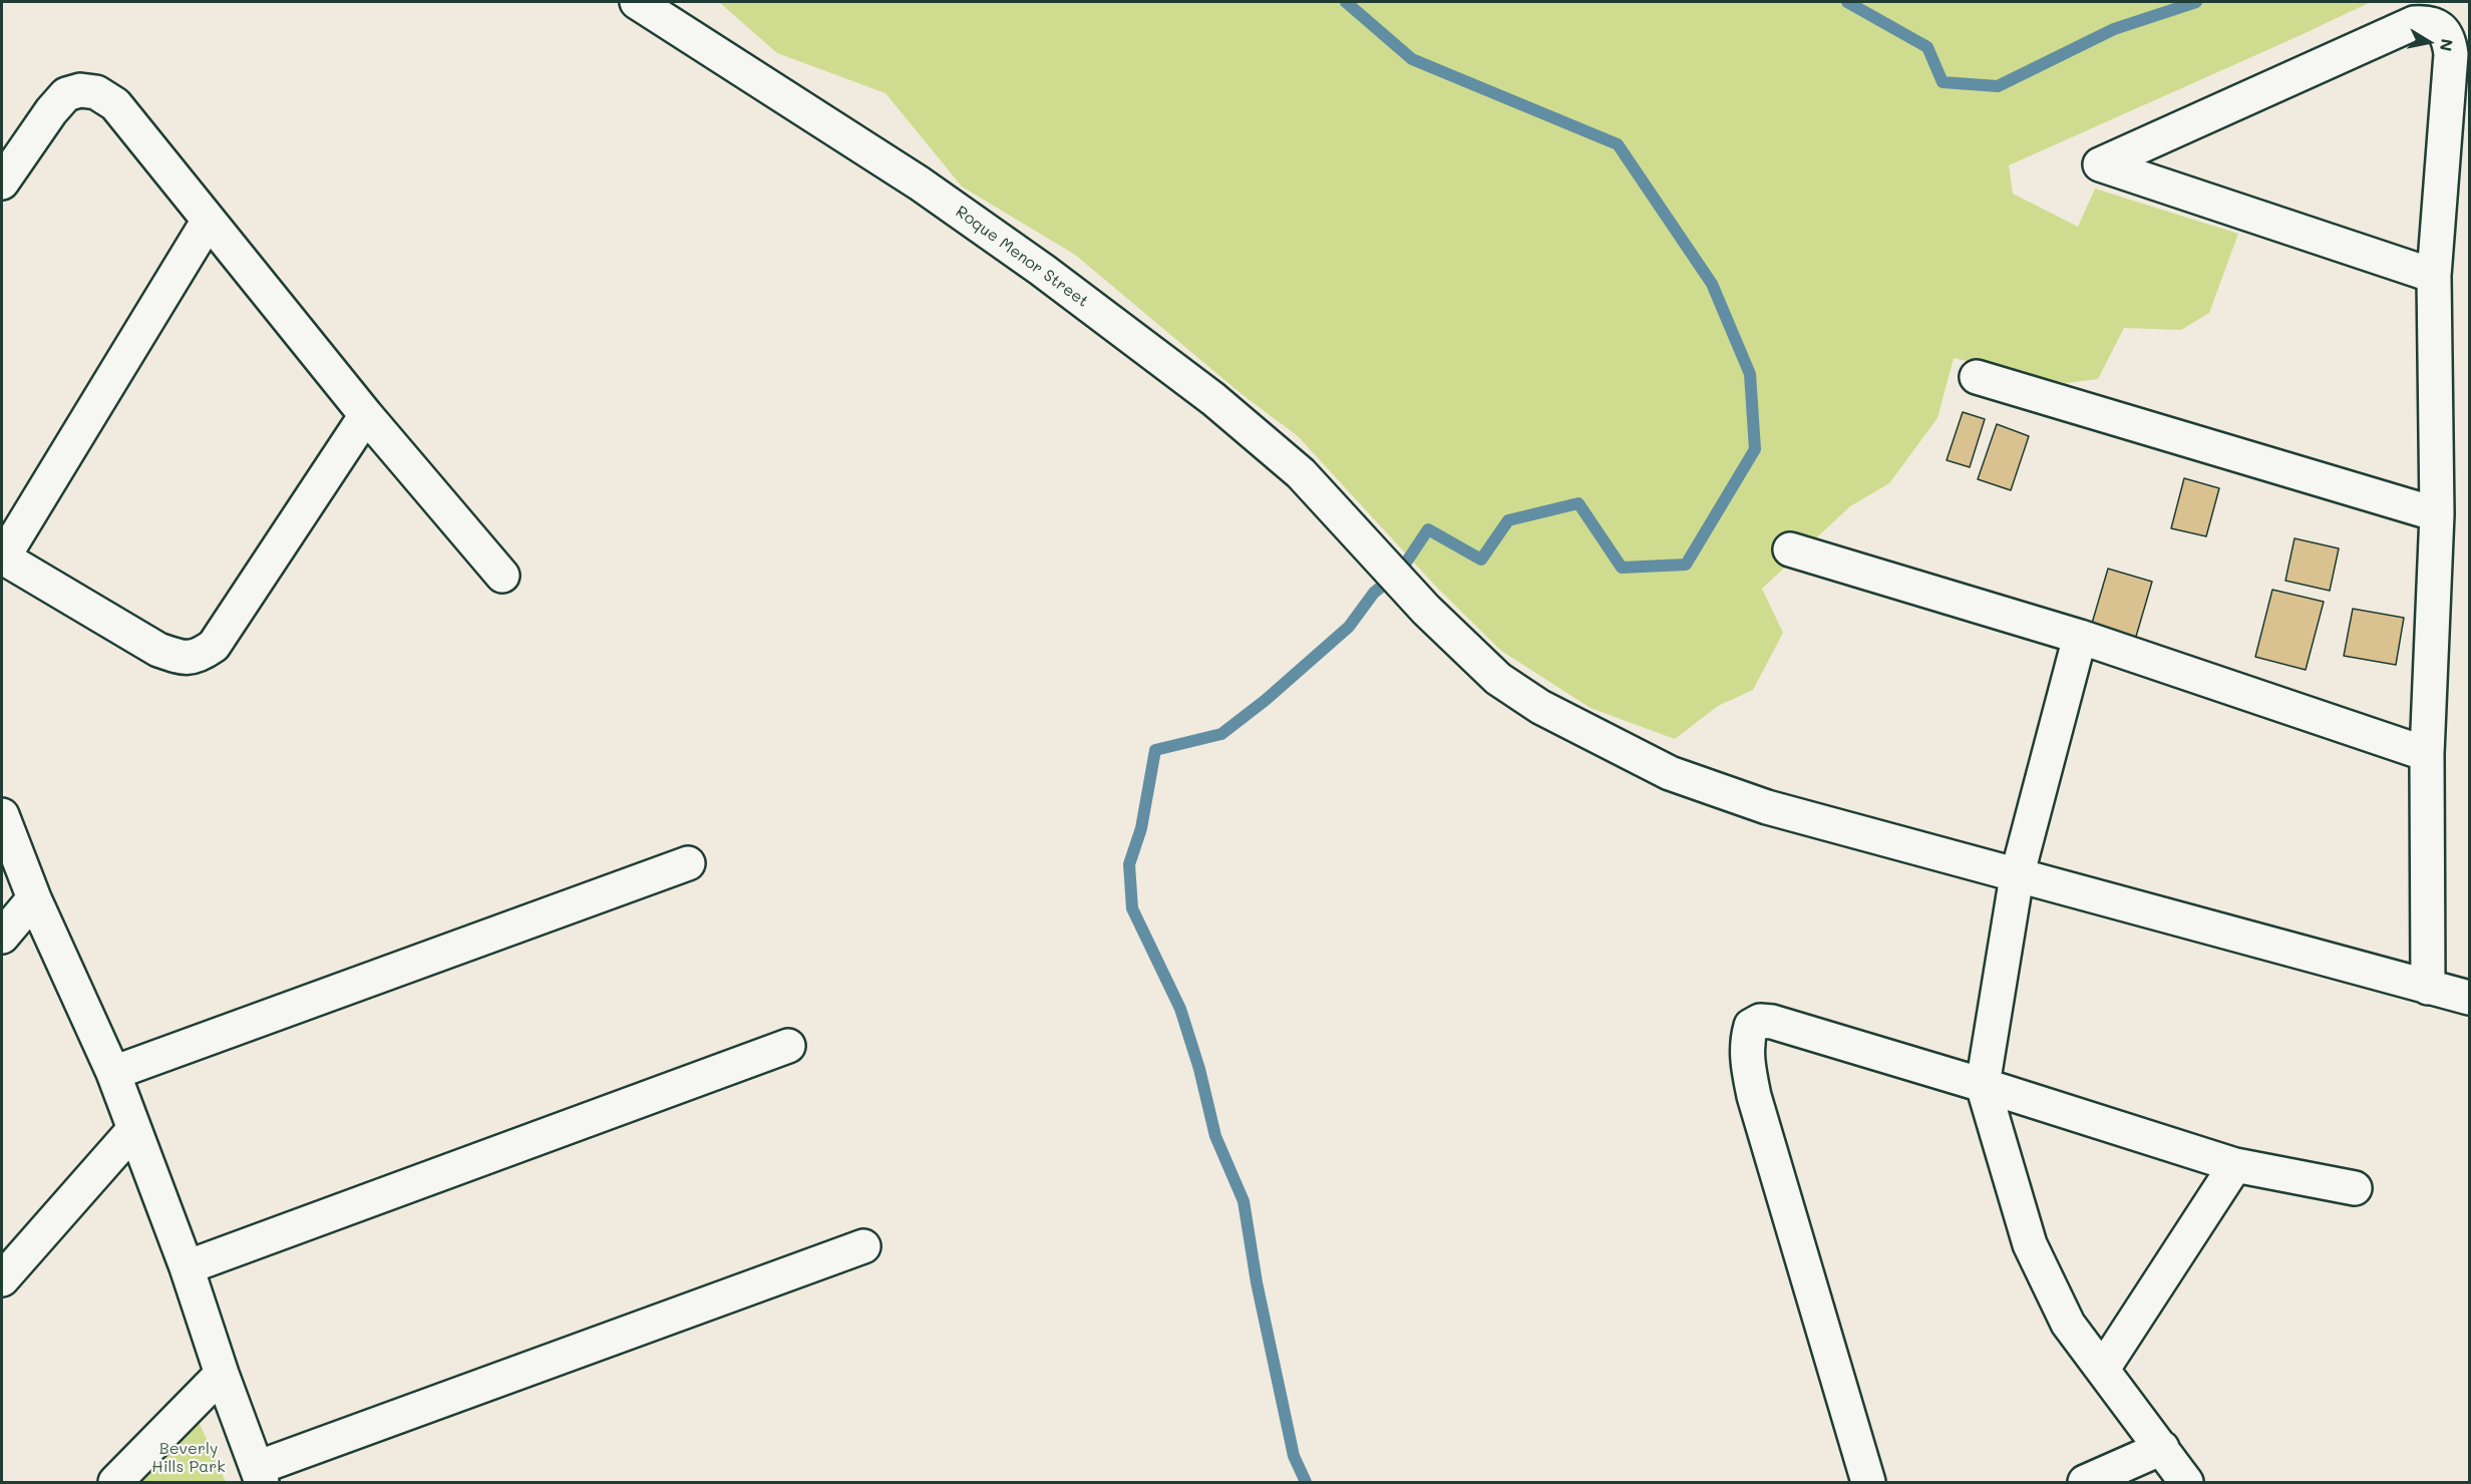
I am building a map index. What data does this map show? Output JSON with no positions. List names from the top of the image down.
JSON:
{
  "streets": {
    "street": ["Roque Menor Street"]
  },
  "parks": ["Beverly Hills Park"],
  "north": "right"
}
